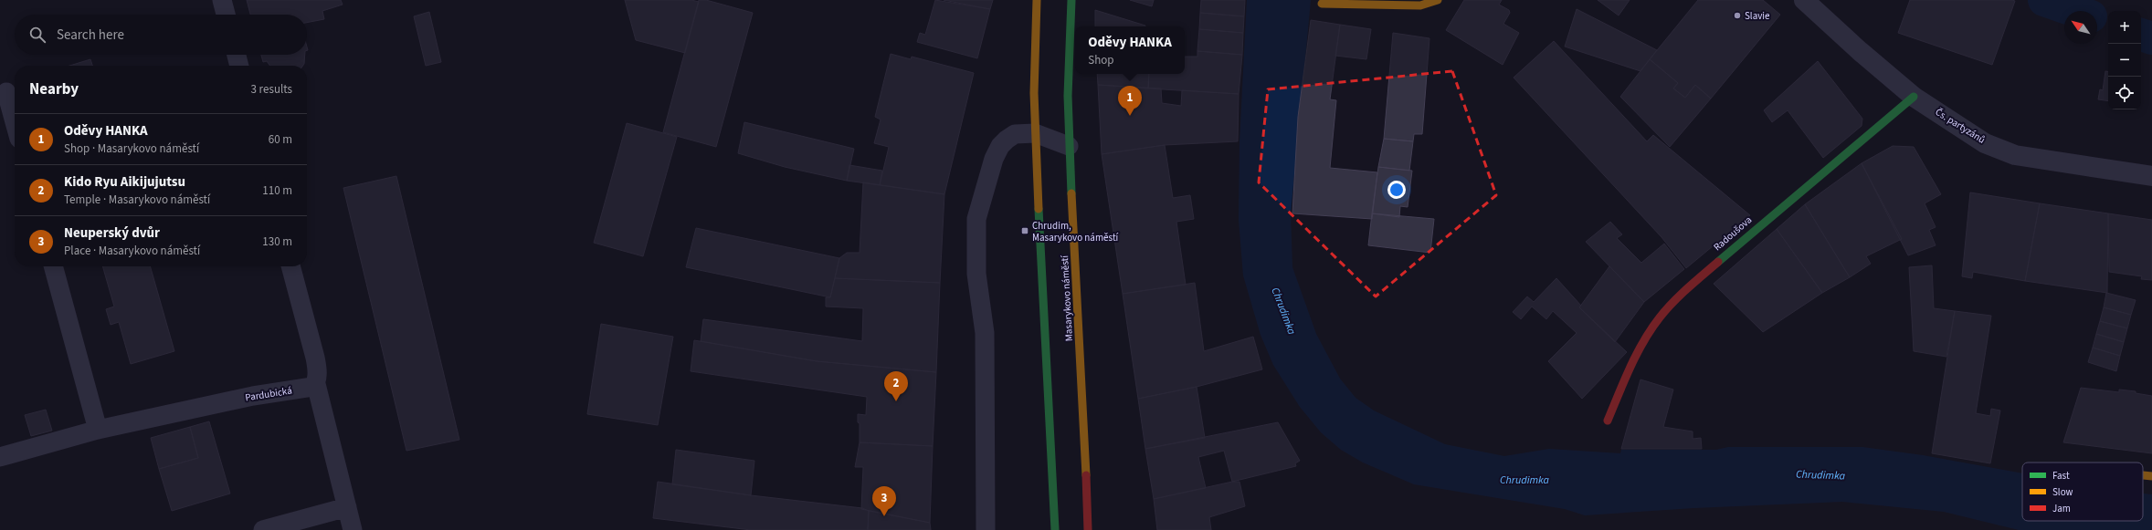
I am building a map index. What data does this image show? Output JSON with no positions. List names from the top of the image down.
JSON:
{
  "streets": {
    "main road": ["Radoušova", "Masarykovo náměstí"],
    "street": ["Čs. partyzánů"],
    "lane": ["Pardubická"]
  },
  "crossings": [
    ["Čs. partyzánů", "Radoušova"]
  ],
  "water": ["Chrudimka"],
  "places": {
    "other": ["Slavie"],
    "transit": ["Chrudim, Masarykovo náměstí"]
  },
  "legend": ["Fast", "Slow", "Jam"],
  "north": "top left",
  "page": {
    "map_buttons": ["+", "−"],
    "search": "Search here",
    "popup": ["Oděvy HANKA", "Shop"],
    "heading": ["Nearby", "3 results"],
    "pins": ["1", "2", "3"],
    "list": [
      {
        "mark": "1",
        "name": "Oděvy HANKA",
        "note": "Shop · Masarykovo náměstí",
        "value": "60 m"
      },
      {
        "mark": "2",
        "name": "Kido Ryu Aikijujutsu",
        "note": "Temple · Masarykovo náměstí",
        "value": "110 m"
      },
      {
        "mark": "3",
        "name": "Neuperský dvůr",
        "note": "Place · Masarykovo náměstí",
        "value": "130 m"
      }
    ]
  }
}
